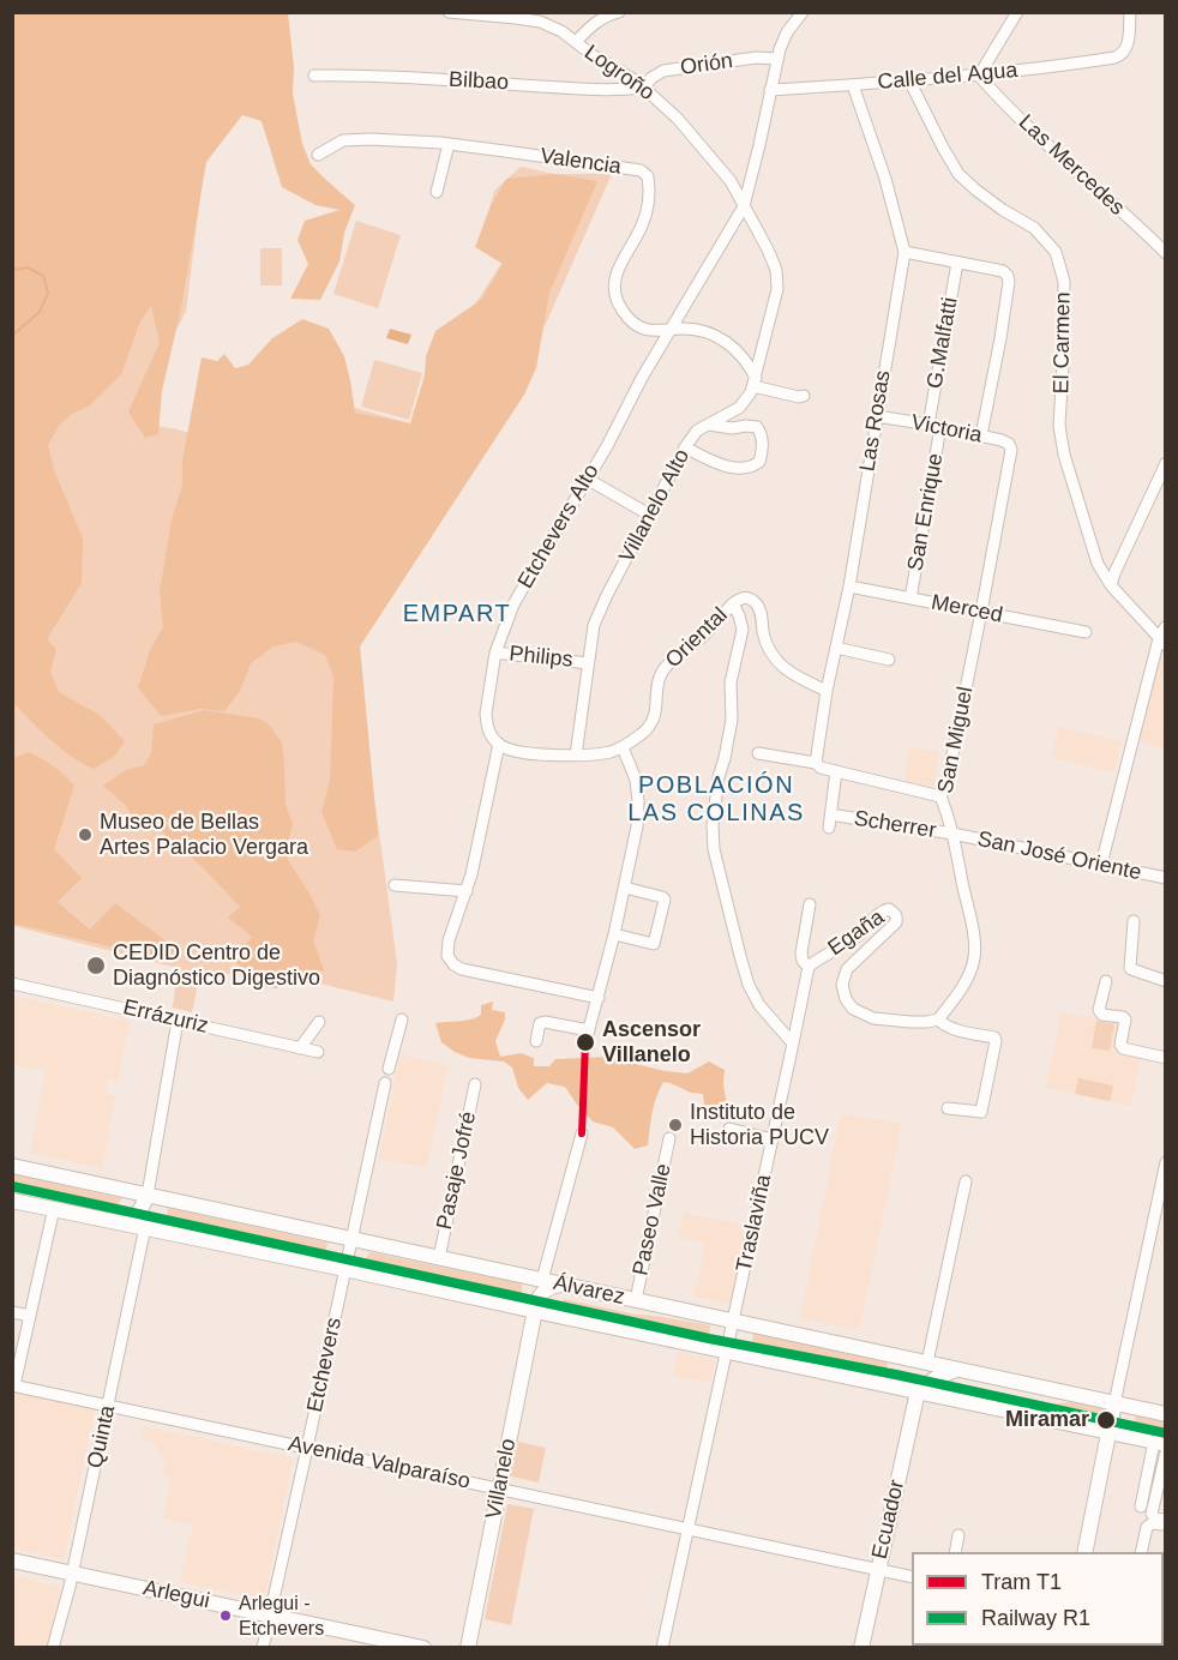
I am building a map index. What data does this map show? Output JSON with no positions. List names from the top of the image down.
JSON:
{
  "streets": {
    "main road": [
      "Álvarez",
      "Villanelo",
      "Ecuador",
      "Arlegui"
    ],
    "street": [
      "Orión",
      "Logroño",
      "Calle del Agua",
      "Bilbao",
      "Valencia",
      "Las Mercedes",
      "G.Malfatti",
      "El Carmen",
      "Las Rosas",
      "Victoria",
      "Villanelo Alto",
      "San Enrique",
      "Etchevers Alto",
      "Merced",
      "Oriental",
      "Philips",
      "San Miguel",
      "Scherrer",
      "San José Oriente",
      "Egaña",
      "Errázuriz",
      "Pasaje Jofré",
      "Paseo Valle",
      "Traslaviña",
      "Etchevers",
      "Quinta",
      "Avenida Valparaíso"
    ]
  },
  "crossings": [
    ["Orión", "Logroño"],
    ["Orión", "Bilbao"],
    ["Orión", "Etchevers Alto"],
    ["Logroño", "Bilbao"],
    ["Logroño", "Villanelo Alto"],
    ["Logroño", "Etchevers Alto"],
    ["Calle del Agua", "Las Mercedes"],
    ["Calle del Agua", "El Carmen"],
    ["Calle del Agua", "Las Rosas"],
    ["Calle del Agua", "Etchevers Alto"],
    ["Valencia", "Etchevers Alto"],
    ["G.Malfatti", "Victoria"],
    ["Las Rosas", "Victoria"],
    ["Las Rosas", "Merced"],
    ["Victoria", "San Enrique"],
    ["Victoria", "San Miguel"],
    ["Villanelo Alto", "Etchevers Alto"],
    ["Villanelo Alto", "Oriental"],
    ["Villanelo Alto", "Philips"],
    ["San Enrique", "Merced"],
    ["Etchevers Alto", "Oriental"],
    ["Etchevers Alto", "Philips"],
    ["Merced", "San Miguel"],
    ["San Miguel", "Scherrer"],
    ["San Miguel", "San José Oriente"],
    ["San Miguel", "Egaña"],
    ["Scherrer", "San José Oriente"],
    ["Egaña", "Traslaviña"],
    ["Pasaje Jofré", "Álvarez"],
    ["Paseo Valle", "Álvarez"],
    ["Traslaviña", "Álvarez"],
    ["Traslaviña", "Avenida Valparaíso"],
    ["Álvarez", "Etchevers"],
    ["Etchevers", "Avenida Valparaíso"],
    ["Etchevers", "Arlegui"],
    ["Quinta", "Avenida Valparaíso"],
    ["Quinta", "Arlegui"],
    ["Avenida Valparaíso", "Villanelo"],
    ["Avenida Valparaíso", "Ecuador"]
  ],
  "districts": ["EMPART", "POBLACIÓN LAS COLINAS"],
  "places": [
    "Museo de Bellas Artes Palacio Vergara",
    "CEDID Centro de Diagnóstico Digestivo",
    "Ascensor Villanelo",
    "Instituto de Historia PUCV",
    "Miramar",
    "Arlegui - Etchevers"
  ],
  "lines": ["tram line T1", "rail line R1"],
  "legend": ["Tram T1", "Railway R1"]
}
